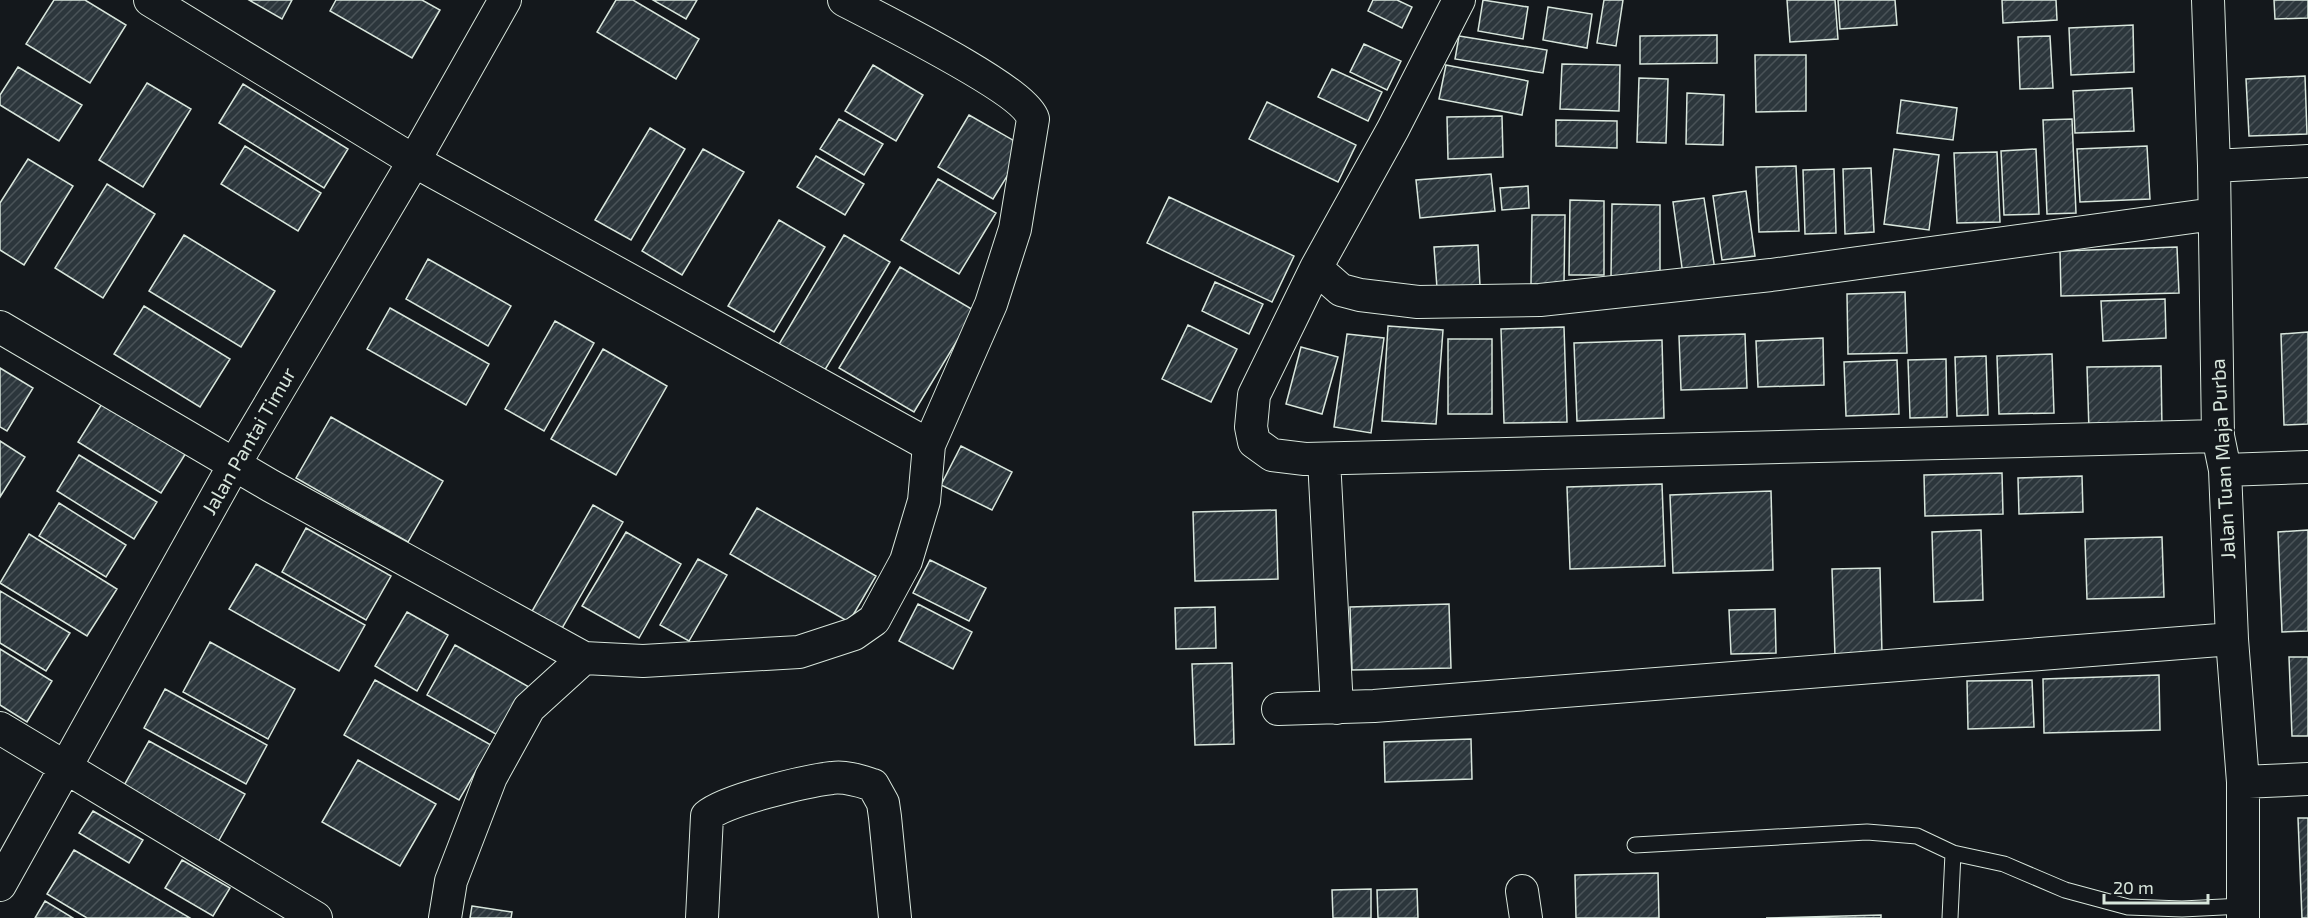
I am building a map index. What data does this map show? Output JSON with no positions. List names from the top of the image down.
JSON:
{
  "streets": {
    "street": ["Jalan Pantai Timur", "Jalan Tuan Maja Purba"]
  },
  "scale_bar": "20 m"
}
